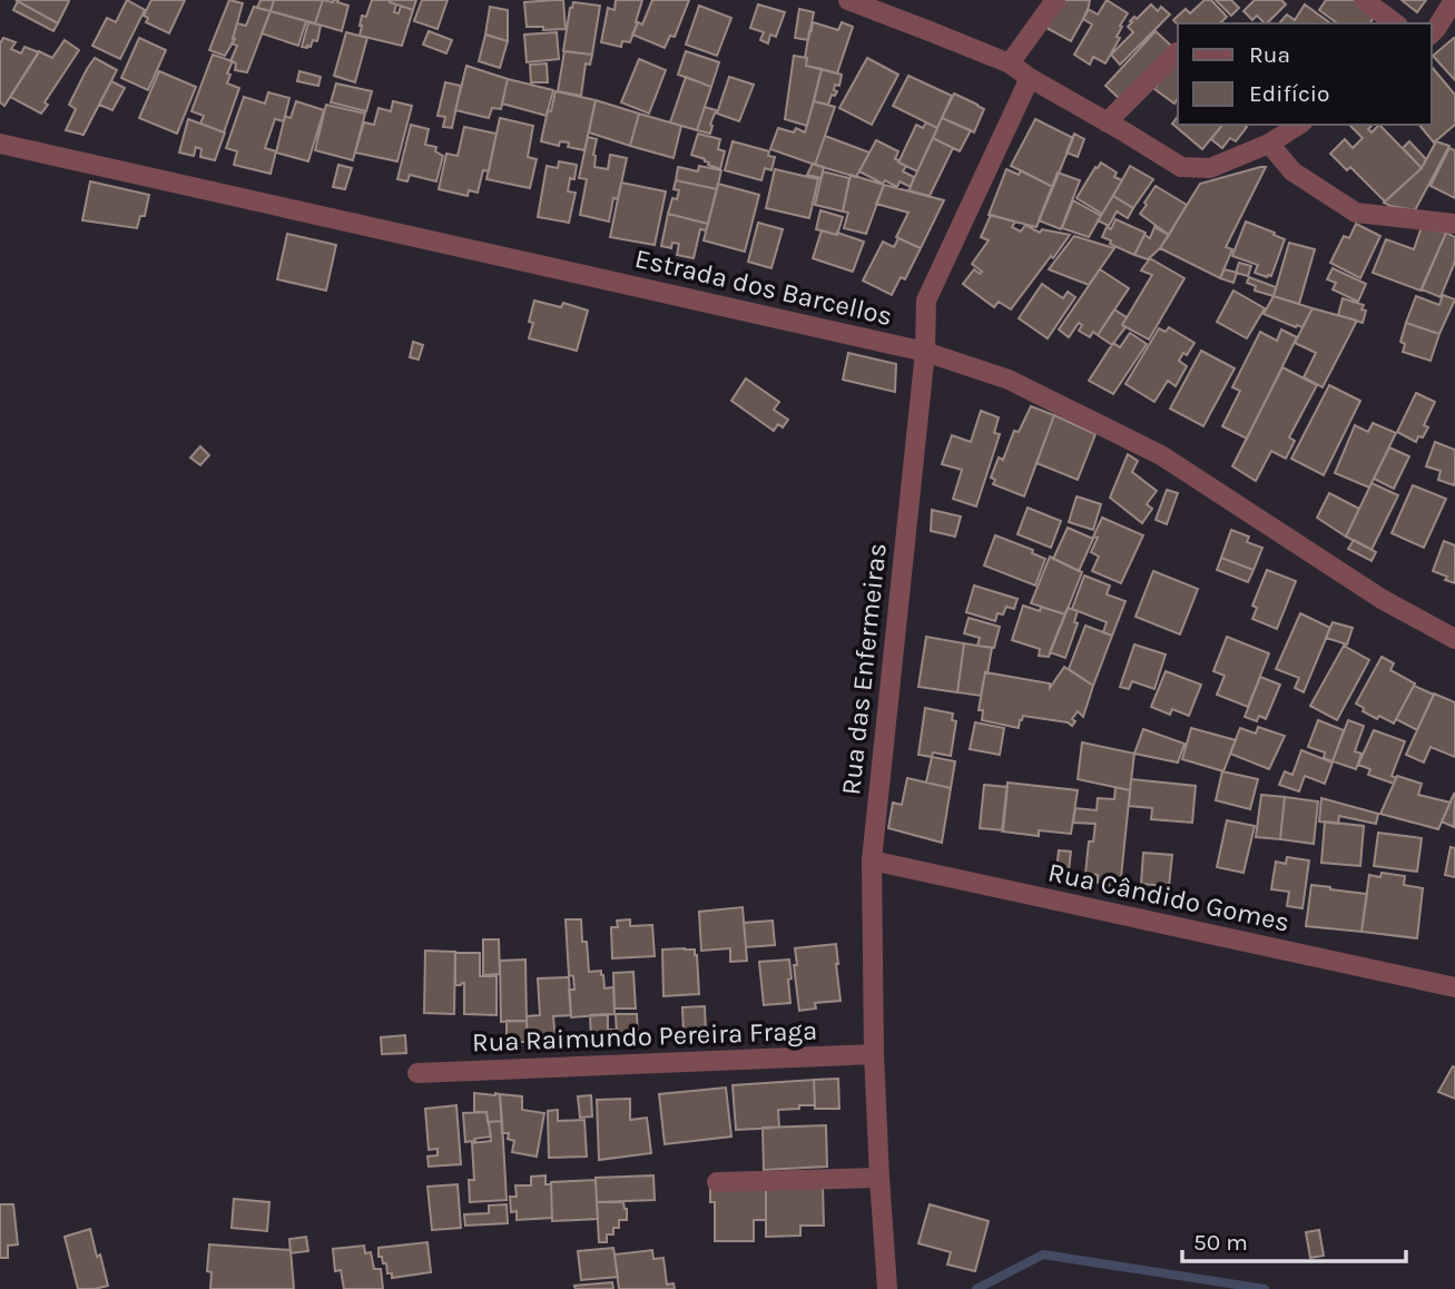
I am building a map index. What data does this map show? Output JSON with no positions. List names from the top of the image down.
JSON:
{
  "streets": {
    "street": [
      "Estrada dos Barcellos",
      "Rua das Enfermeiras",
      "Rua Cândido Gomes",
      "Rua Raimundo Pereira Fraga"
    ]
  },
  "crossings": [
    ["Estrada dos Barcellos", "Rua das Enfermeiras"],
    ["Rua das Enfermeiras", "Rua Cândido Gomes"],
    ["Rua das Enfermeiras", "Rua Raimundo Pereira Fraga"]
  ],
  "legend": ["Rua", "Edifício"],
  "scale_bar": "50 m"
}
